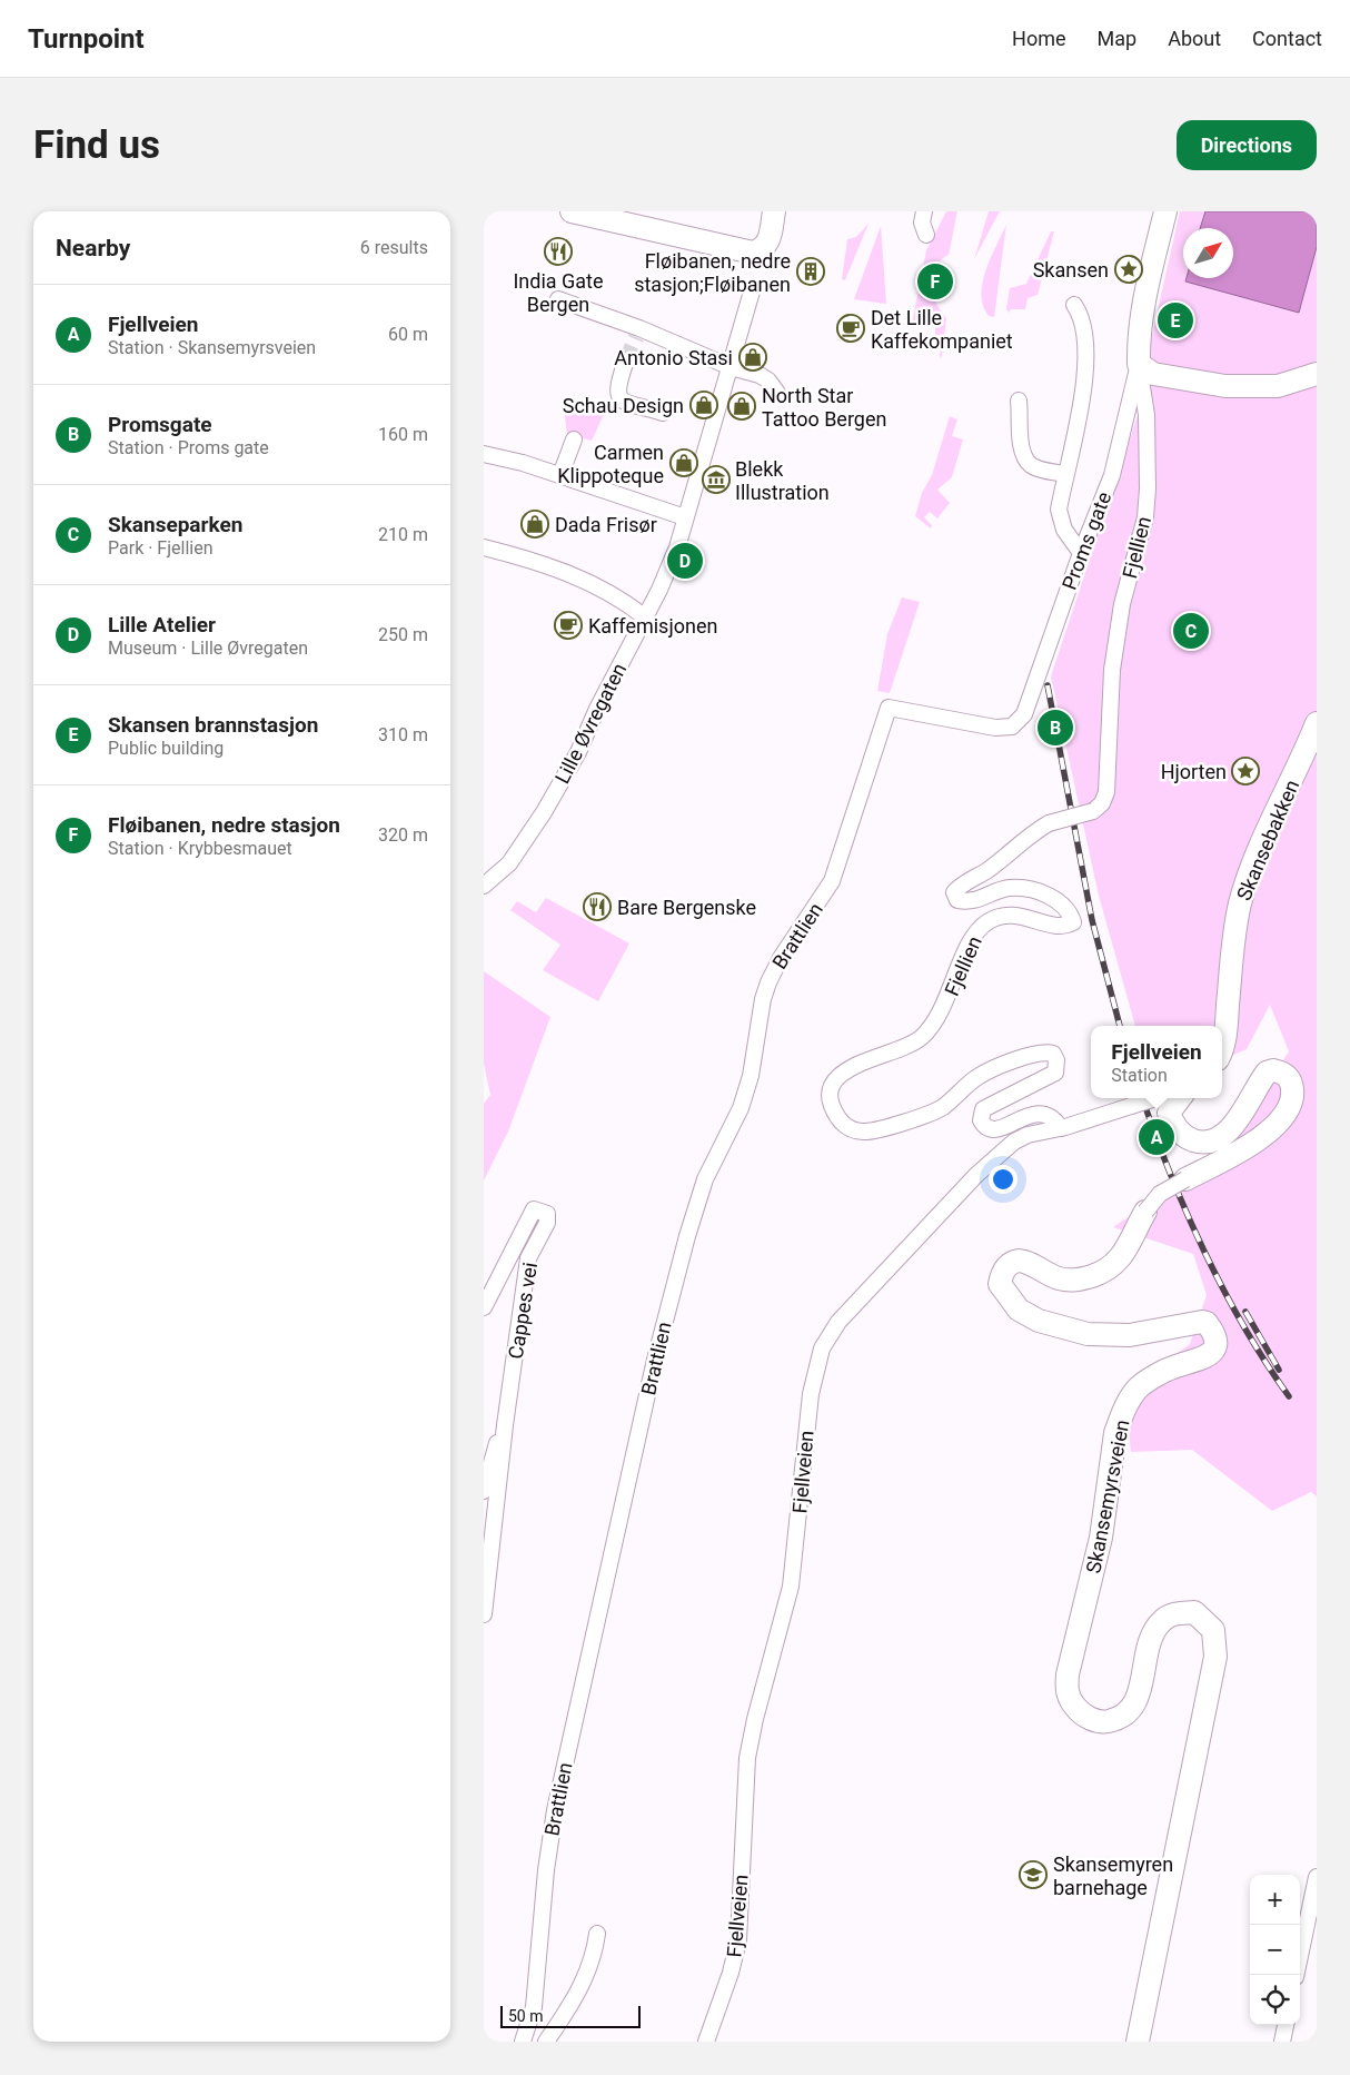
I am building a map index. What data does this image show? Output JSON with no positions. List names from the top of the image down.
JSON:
{
  "streets": {
    "street": [
      "Proms gate",
      "Fjellien",
      "Lille Øvregaten",
      "Skansebakken",
      "Brattlien",
      "Cappes vei",
      "Fjellveien",
      "Skansemyrsveien"
    ]
  },
  "crossings": [
    ["Proms gate", "Fjellien"],
    ["Proms gate", "Brattlien"],
    ["Fjellien", "Fjellveien"]
  ],
  "places": {
    "restaurant": ["India Gate Bergen", "Bare Bergenske"],
    "place": ["Skansen", "Hjorten"],
    "building": ["Fløibanen, nedre stasjon;Fløibanen"],
    "cafe": ["Det Lille Kaffekompaniet", "Kaffemisjonen"],
    "shop": [
      "Antonio Stasi",
      "Schau Design",
      "North Star Tattoo Bergen",
      "Carmen Klippoteque",
      "Dada Frisør"
    ],
    "museum": ["Blekk Illustration"],
    "school or university": ["Skansemyren barnehage"]
  },
  "scale_bar": "50 m",
  "north": "top right",
  "page": {
    "header": "Turnpoint",
    "nav": [
      "Home",
      "Map",
      "About",
      "Contact"
    ],
    "buttons": "Directions",
    "title": "Find us",
    "heading": ["Nearby", "6 results"],
    "pins": [
      "F",
      "E",
      "D",
      "C",
      "B",
      "A"
    ],
    "list": [
      {
        "mark": "A",
        "name": "Fjellveien",
        "note": "Station · Skansemyrsveien",
        "value": "60 m"
      },
      {
        "mark": "B",
        "name": "Promsgate",
        "note": "Station · Proms gate",
        "value": "160 m"
      },
      {
        "mark": "C",
        "name": "Skanseparken",
        "note": "Park · Fjellien",
        "value": "210 m"
      },
      {
        "mark": "D",
        "name": "Lille Atelier",
        "note": "Museum · Lille Øvregaten",
        "value": "250 m"
      },
      {
        "mark": "E",
        "name": "Skansen brannstasjon",
        "note": "Public building",
        "value": "310 m"
      },
      {
        "mark": "F",
        "name": "Fløibanen, nedre stasjon",
        "note": "Station · Krybbesmauet",
        "value": "320 m"
      }
    ],
    "popup": ["Fjellveien", "Station"],
    "map_buttons": ["+", "−"],
    "scale": "50 m"
  }
}
